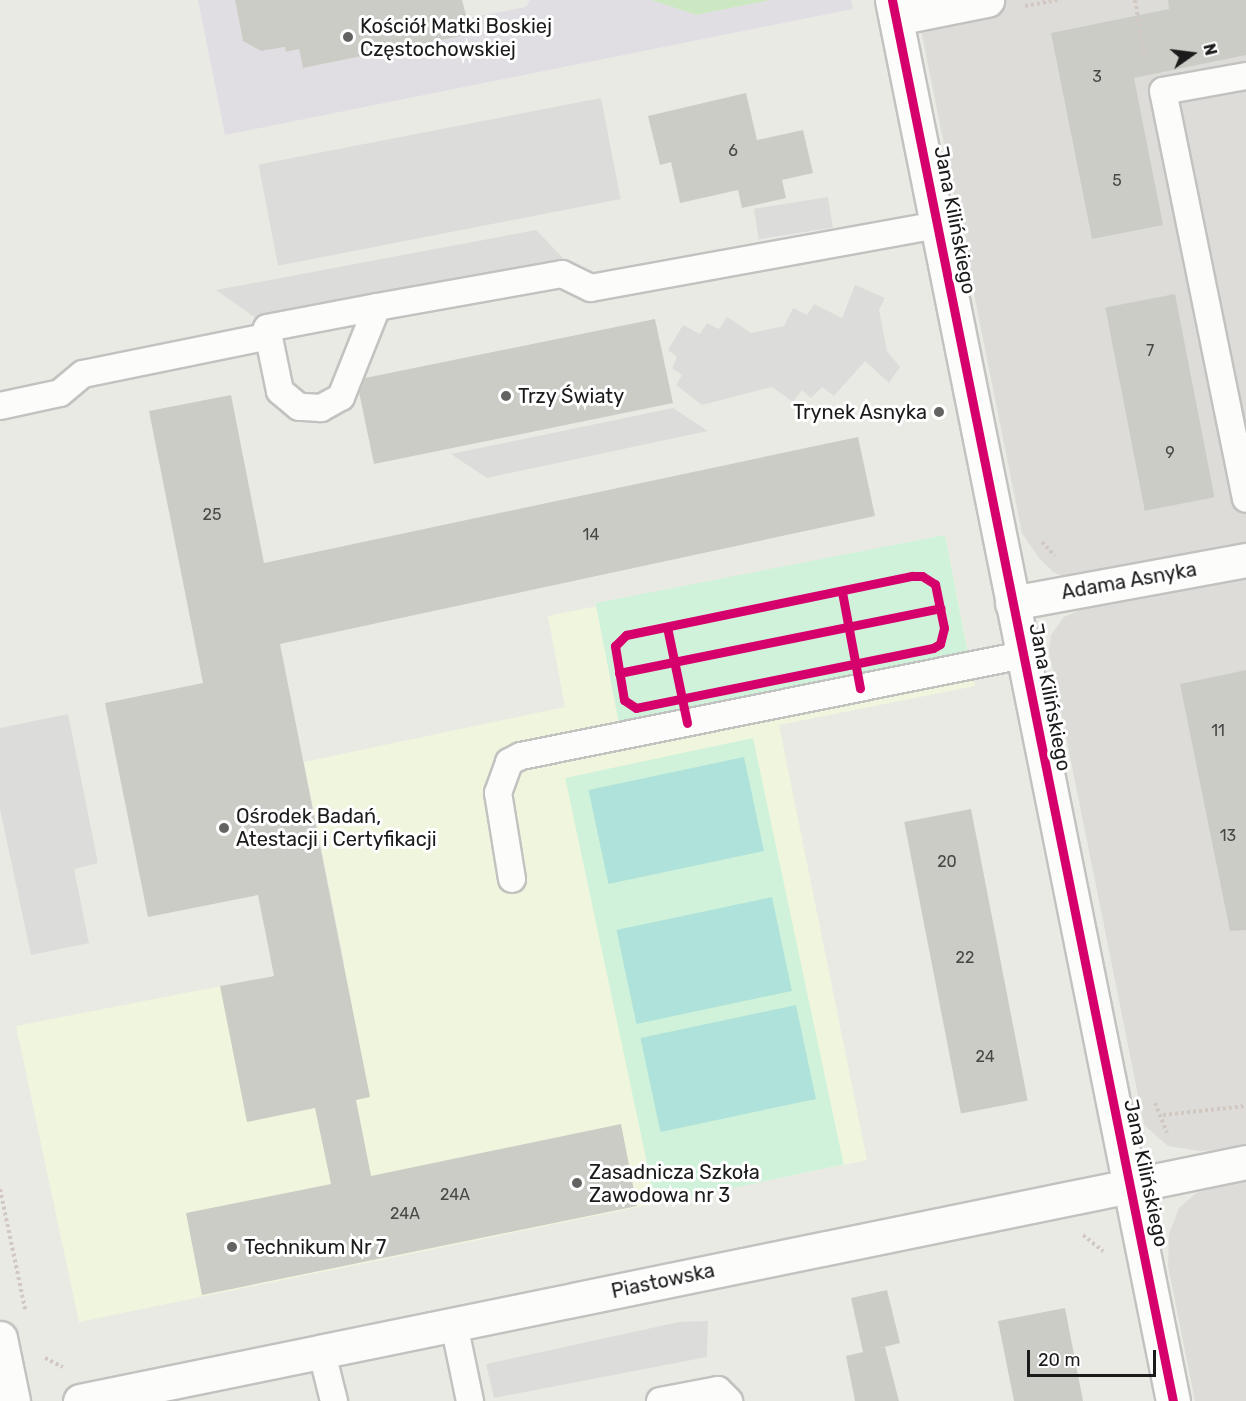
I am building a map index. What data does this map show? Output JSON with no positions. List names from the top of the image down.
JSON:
{
  "streets": {
    "street": ["Jana Kilińskiego", "Adama Asnyka", "Piastowska"]
  },
  "crossings": [
    ["Jana Kilińskiego", "Adama Asnyka"],
    ["Jana Kilińskiego", "Piastowska"]
  ],
  "places": [
    "Kościół Matki Boskiej Częstochowskiej",
    "Trzy Światy",
    "Trynek Asnyka",
    "Ośrodek Badań, Atestacji i Certyfikacji",
    "Zasadnicza Szkoła Zawodowa nr 3",
    "Technikum Nr 7"
  ],
  "house_numbers": [
    "3",
    "6",
    "5",
    "7",
    "9",
    "25",
    "14",
    "11",
    "13",
    "20",
    "22",
    "24",
    "24A",
    "24A"
  ],
  "scale_bar": "20 m",
  "north": "right"
}
